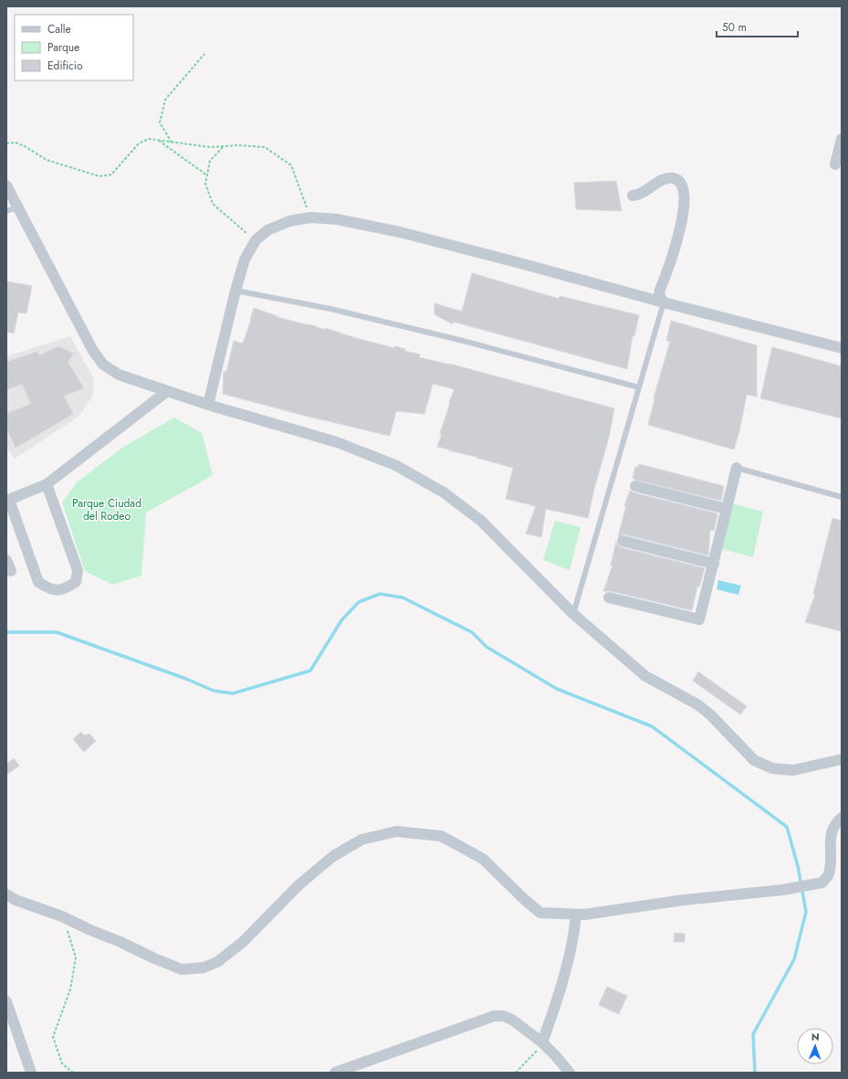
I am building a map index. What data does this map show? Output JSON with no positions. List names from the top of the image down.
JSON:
{
  "parks": ["Parque Ciudad del Rodeo"],
  "legend": ["Calle", "Parque", "Edificio"],
  "scale_bar": "50 m",
  "north": "top"
}
